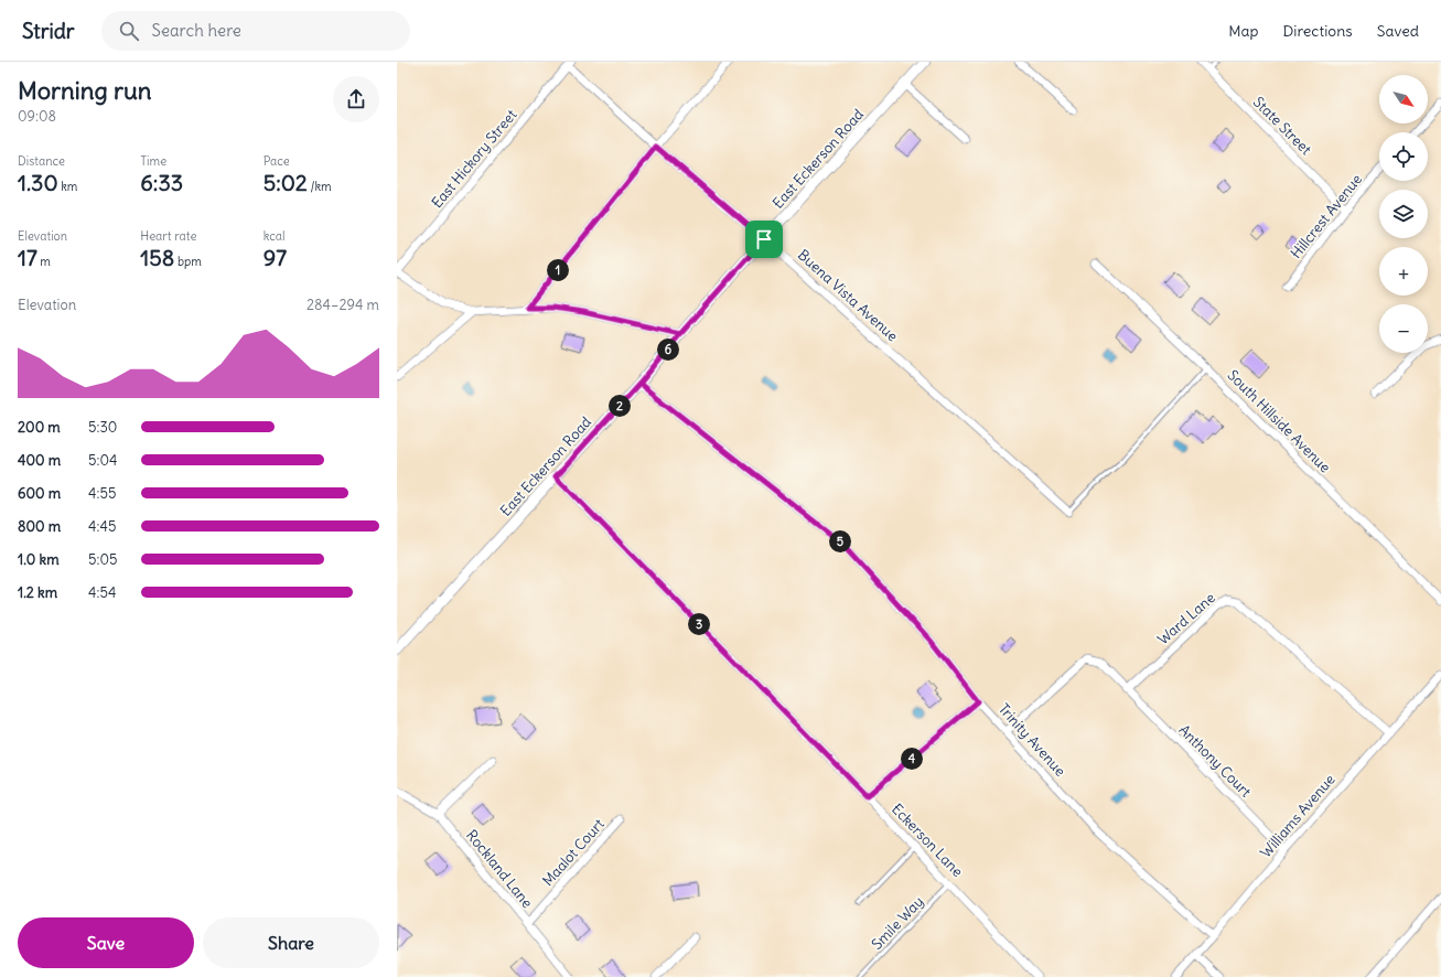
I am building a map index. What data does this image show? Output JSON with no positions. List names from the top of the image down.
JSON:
{
  "streets": {
    "street": [
      "State Street",
      "East Hickory Street",
      "East Eckerson Road",
      "Hillcrest Avenue",
      "Buena Vista Avenue",
      "South Hillside Avenue",
      "Ward Lane",
      "Trinity Avenue",
      "Anthony Court",
      "Williams Avenue",
      "Eckerson Lane",
      "Maalot Court",
      "Rockland Lane"
    ],
    "lane": ["Smile Way"]
  },
  "crossings": [
    ["State Street", "Hillcrest Avenue"],
    ["East Hickory Street", "Buena Vista Avenue"],
    ["East Eckerson Road", "Buena Vista Avenue"],
    ["East Eckerson Road", "Trinity Avenue"],
    ["East Eckerson Road", "Eckerson Lane"],
    ["Ward Lane", "Anthony Court"],
    ["Ward Lane", "Williams Avenue"],
    ["Trinity Avenue", "Williams Avenue"],
    ["Anthony Court", "Williams Avenue"],
    ["Eckerson Lane", "Smile Way"],
    ["Maalot Court", "Rockland Lane"]
  ],
  "north": "bottom right",
  "page": {
    "header": "Stridr",
    "search": "Search here",
    "nav": ["Map", "Directions", "Saved"],
    "heading": ["Morning run", "09:08"],
    "map_buttons": ["+", "−"],
    "stats": [
      ["Distance", "1.30 km"],
      ["Time", "6:33"],
      ["Pace", "5:02 /km"],
      ["Elevation", "17 m"],
      ["Heart rate", "158 bpm"],
      ["kcal", "97"]
    ],
    "pins": [
      "1",
      "6",
      "2",
      "5",
      "3",
      "4"
    ],
    "chart": ["Elevation", "284–294 m"],
    "list": [
      {
        "name": "200 m",
        "note": "5:30"
      },
      {
        "name": "400 m",
        "note": "5:04"
      },
      {
        "name": "600 m",
        "note": "4:55"
      },
      {
        "name": "800 m",
        "note": "4:45"
      },
      {
        "name": "1.0 km",
        "note": "5:05"
      },
      {
        "name": "1.2 km",
        "note": "4:54"
      }
    ],
    "buttons": ["Save", "Share"]
  }
}
